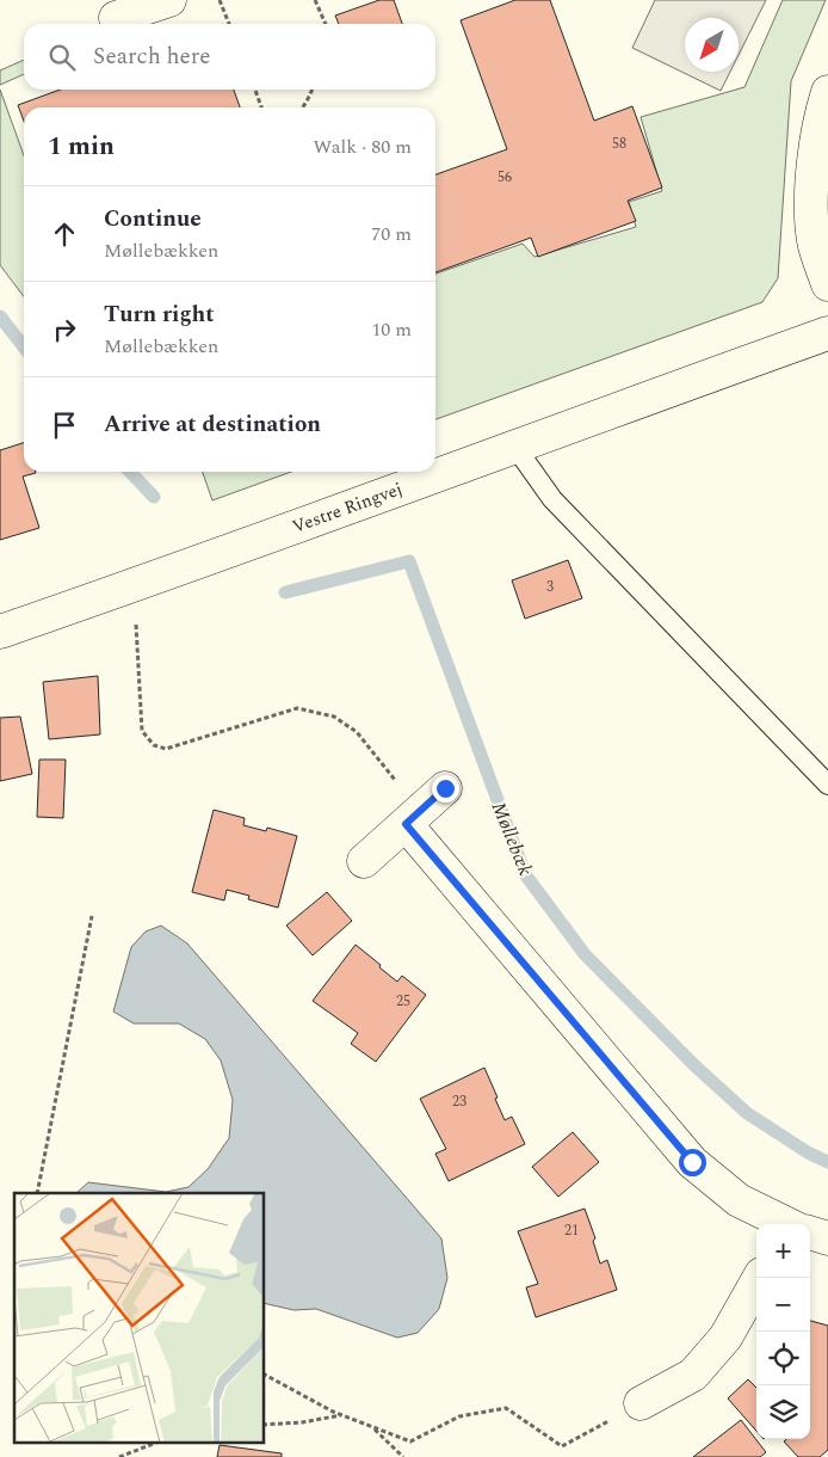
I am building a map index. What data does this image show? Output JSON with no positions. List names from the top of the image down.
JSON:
{
  "streets": {
    "street": ["Vestre Ringvej"]
  },
  "water": ["Møllebæk"],
  "house_numbers": [
    "58",
    "56",
    "3",
    "25",
    "23",
    "21"
  ],
  "north": "bottom left",
  "page": {
    "search": "Search here",
    "heading": ["1 min", "Walk · 80 m"],
    "list": [
      ["Continue", "Møllebækken", "70 m"],
      ["Turn right", "Møllebækken", "10 m"],
      "Arrive at destination"
    ],
    "map_buttons": ["+", "−"]
  }
}
